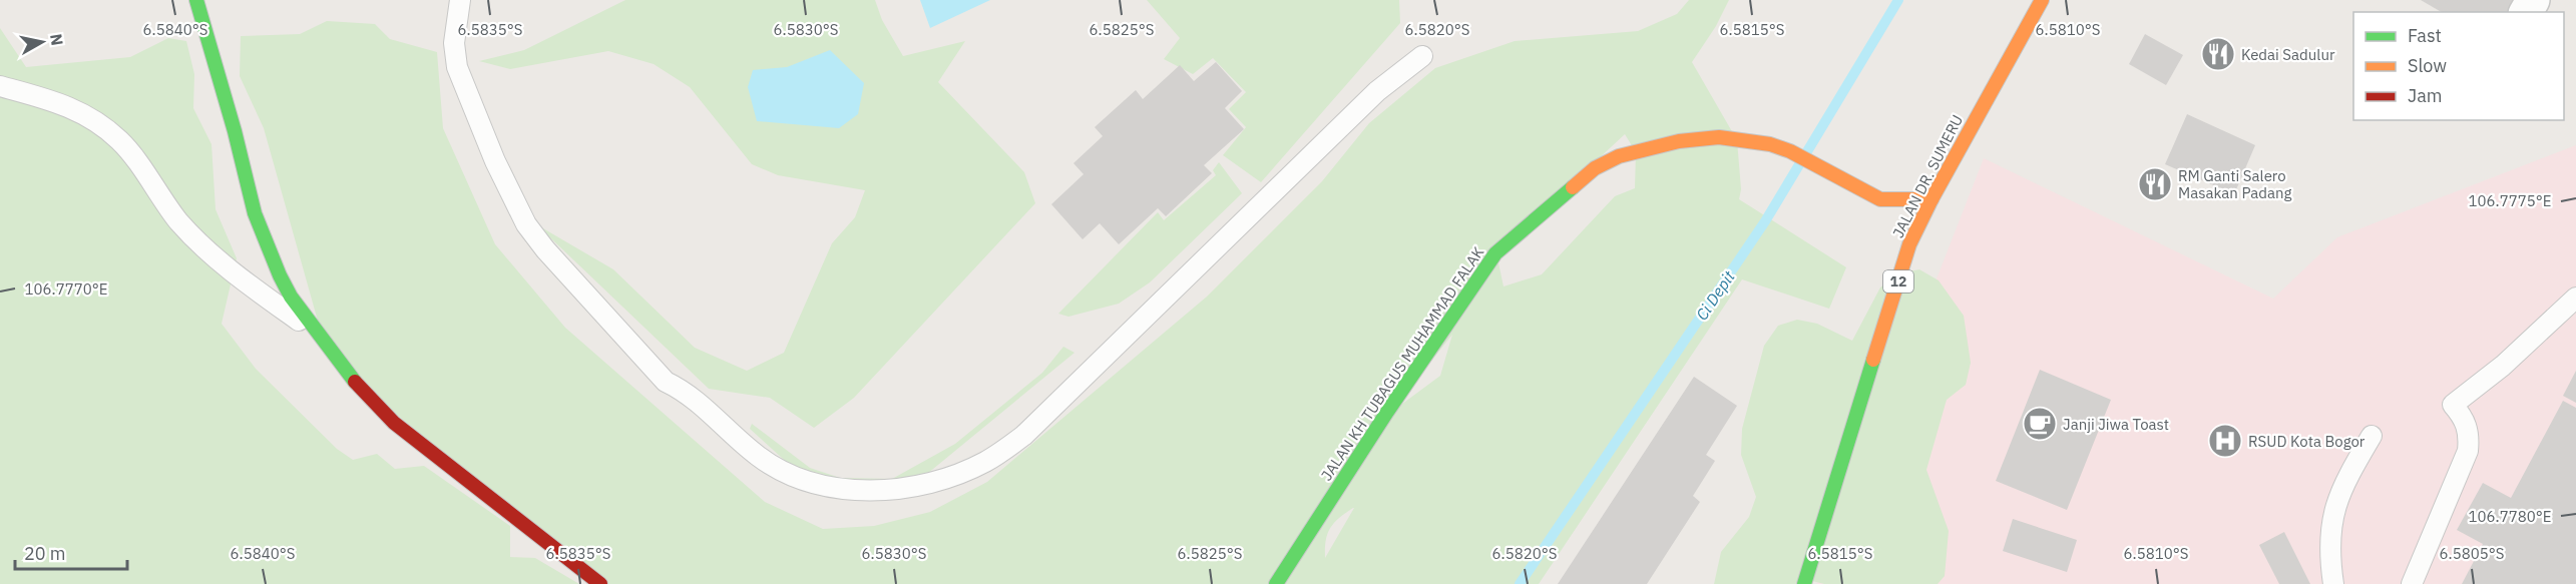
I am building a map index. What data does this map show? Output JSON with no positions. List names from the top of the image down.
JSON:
{
  "streets": {
    "main road": ["JALAN DR. SUMERU", "12", "JALAN KH TUBAGUS MUHAMMAD FALAK"]
  },
  "crossings": [
    ["JALAN DR. SUMERU", "JALAN KH TUBAGUS MUHAMMAD FALAK"]
  ],
  "water": ["Ci Depit"],
  "places": {
    "restaurant": ["Kedai Sadulur", "RM Ganti Salero Masakan Padang"],
    "cafe": ["Janji Jiwa Toast"],
    "hospital": ["RSUD Kota Bogor"]
  },
  "legend": ["Fast", "Slow", "Jam"],
  "scale_bar": "20 m",
  "north": "right",
  "coordinates": [
    "6.5840°S",
    "6.5835°S",
    "6.5830°S",
    "6.5825°S",
    "6.5820°S",
    "6.5815°S",
    "6.5810°S",
    "106.7775°E",
    "106.7770°E",
    "106.7780°E",
    "6.5805°S"
  ]
}
